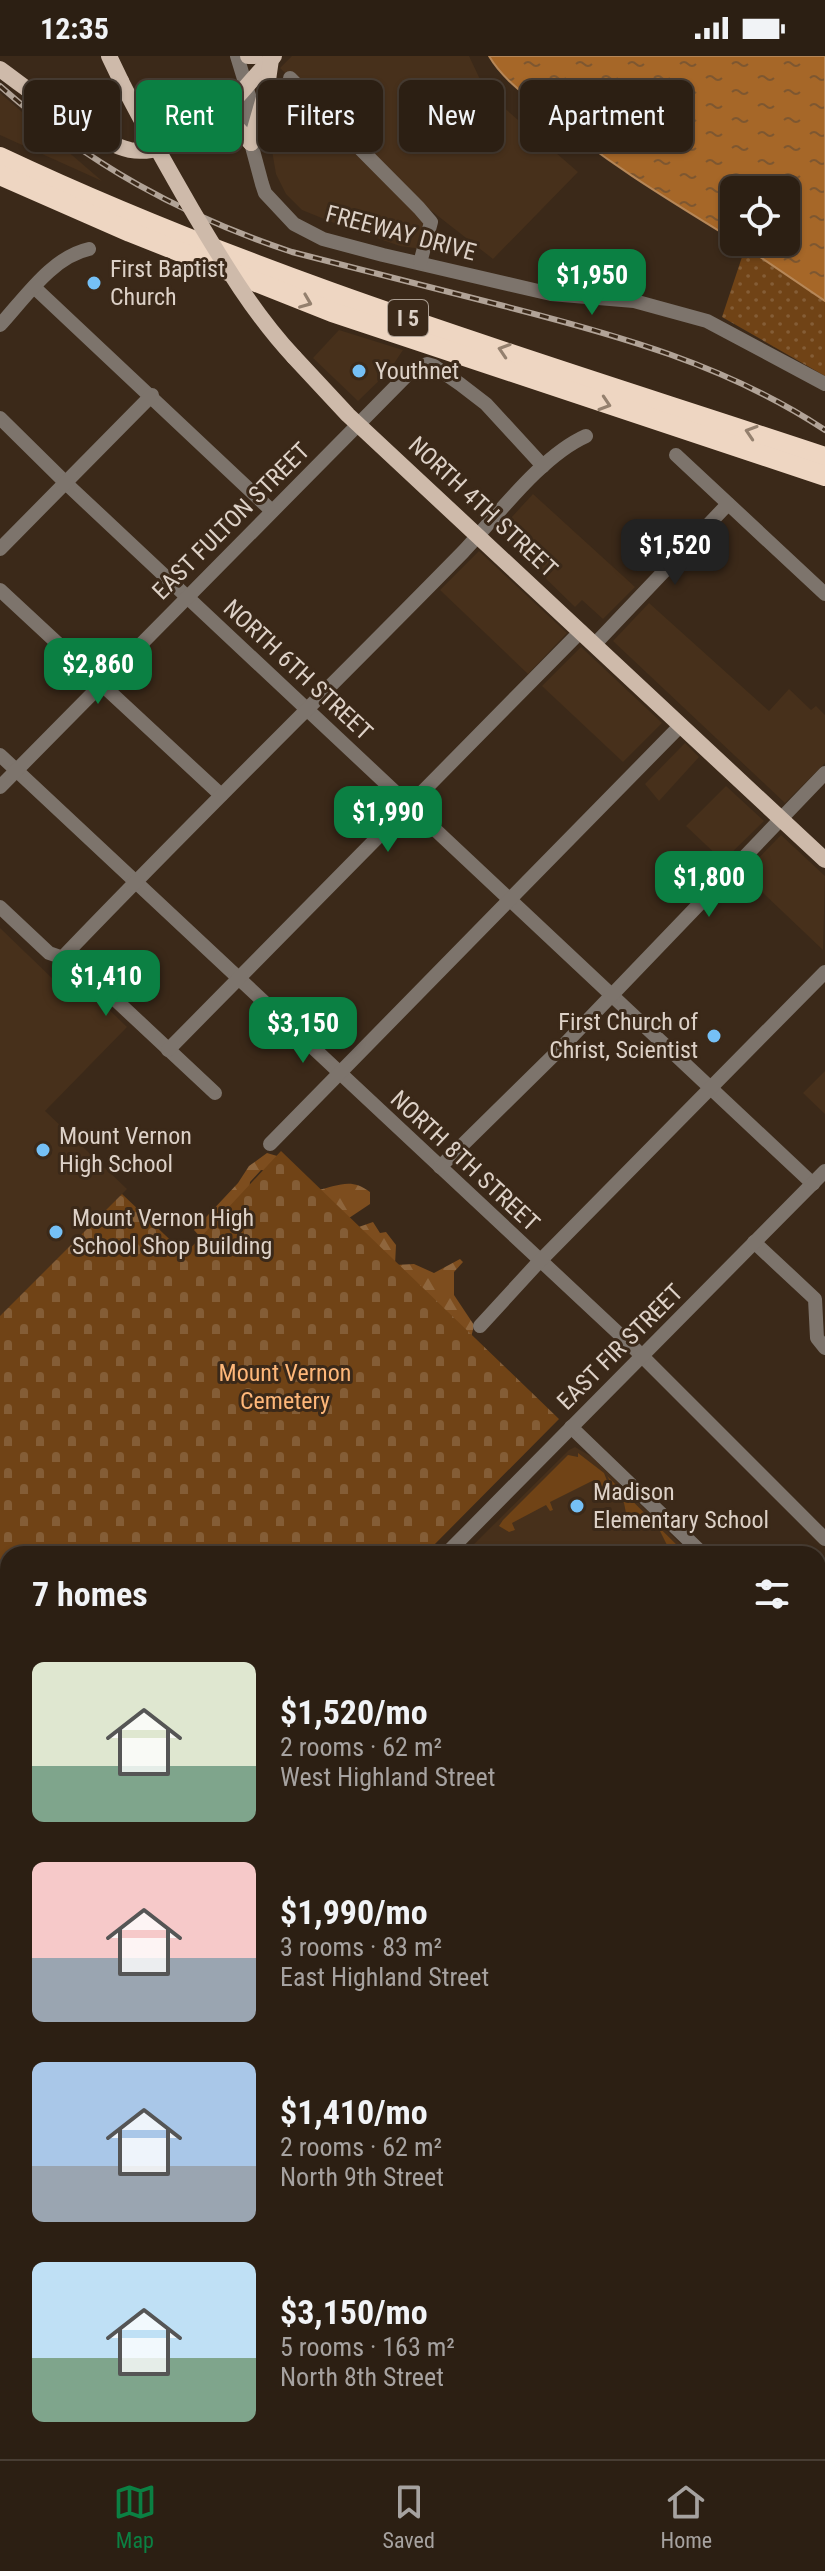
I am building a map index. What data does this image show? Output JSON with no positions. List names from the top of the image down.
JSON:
{
  "streets": {
    "highway": ["I 5"],
    "main road": ["NORTH 4TH STREET"],
    "street": [
      "FREEWAY DRIVE",
      "EAST FULTON STREET",
      "NORTH 6TH STREET",
      "NORTH 8TH STREET",
      "EAST FIR STREET"
    ]
  },
  "crossings": [
    ["NORTH 4TH STREET", "EAST FULTON STREET"],
    ["EAST FULTON STREET", "NORTH 6TH STREET"],
    ["EAST FULTON STREET", "NORTH 8TH STREET"],
    ["NORTH 6TH STREET", "EAST FIR STREET"],
    ["NORTH 8TH STREET", "EAST FIR STREET"]
  ],
  "parks": ["Mount Vernon Cemetery"],
  "places": [
    "First Baptist Church",
    "Youthnet",
    "First Church of Christ, Scientist",
    "Mount Vernon High School",
    "Mount Vernon High School Shop Building",
    "Madison Elementary School"
  ],
  "page": {
    "status": "12:35",
    "chip": [
      "Buy",
      "Rent",
      "Filters",
      "New",
      "Apartment"
    ],
    "price": [
      "$1,950",
      "$1,520",
      "$2,860",
      "$1,990",
      "$1,800",
      "$1,410",
      "$3,150"
    ],
    "heading": "7 homes",
    "list": [
      {
        "name": "$1,520/mo",
        "note": "2 rooms · 62 m² · West Highland Street"
      },
      {
        "name": "$1,990/mo",
        "note": "3 rooms · 83 m² · East Highland Street"
      },
      {
        "name": "$1,410/mo",
        "note": "2 rooms · 62 m² · North 9th Street"
      },
      {
        "name": "$3,150/mo",
        "note": "5 rooms · 163 m² · North 8th Street"
      }
    ],
    "tabs": ["Map", "Saved", "Home"]
  }
}
